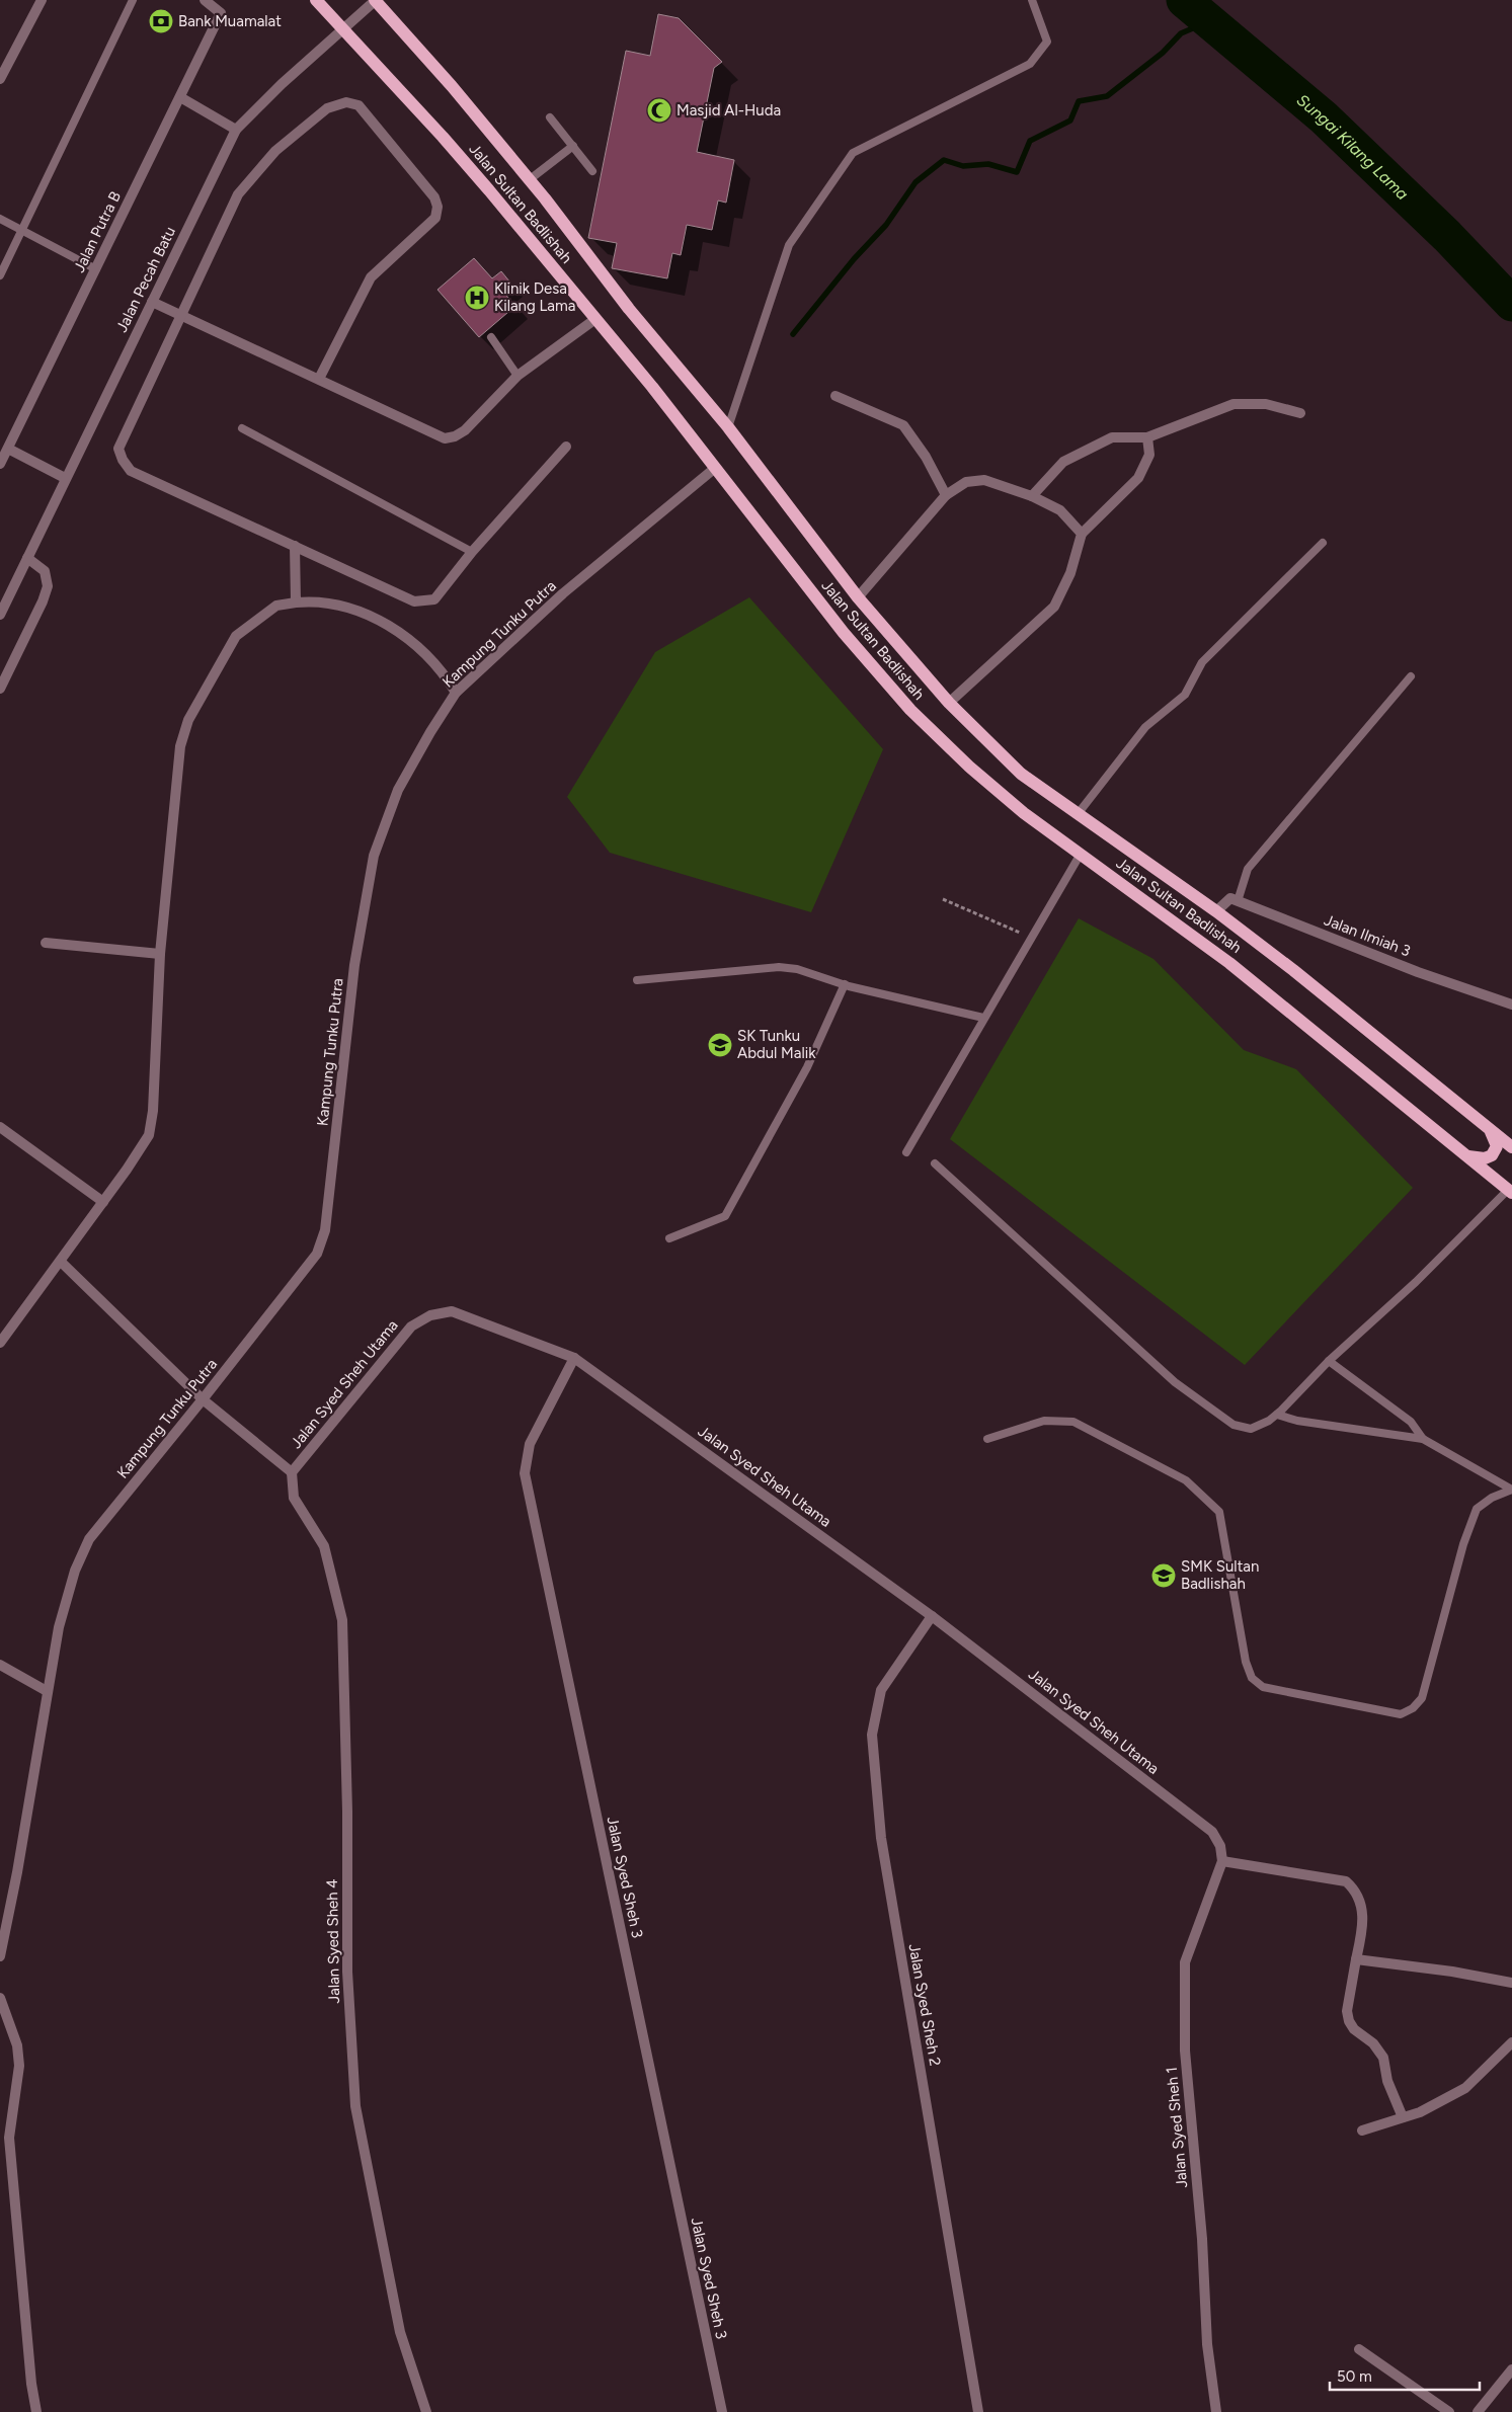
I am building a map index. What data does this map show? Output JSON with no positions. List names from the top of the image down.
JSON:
{
  "streets": {
    "main road": ["Jalan Sultan Badlishah"],
    "street": [
      "Jalan Putra B",
      "Jalan Pecah Batu",
      "Kampung Tunku Putra",
      "Jalan Ilmiah 3",
      "Jalan Syed Sheh Utama",
      "Jalan Syed Sheh 3",
      "Jalan Syed Sheh 4",
      "Jalan Syed Sheh 2",
      "Jalan Syed Sheh 1"
    ]
  },
  "crossings": [
    ["Jalan Sultan Badlishah", "Jalan Pecah Batu"],
    ["Jalan Sultan Badlishah", "Kampung Tunku Putra"],
    ["Jalan Syed Sheh Utama", "Jalan Syed Sheh 3"],
    ["Jalan Syed Sheh Utama", "Jalan Syed Sheh 4"],
    ["Jalan Syed Sheh Utama", "Jalan Syed Sheh 2"],
    ["Jalan Syed Sheh Utama", "Jalan Syed Sheh 1"]
  ],
  "water": ["Sungai Kilang Lama"],
  "places": {
    "bank": ["Bank Muamalat"],
    "mosque": ["Masjid Al-Huda"],
    "hospital": ["Klinik Desa Kilang Lama"],
    "school or university": ["SK Tunku Abdul Malik", "SMK Sultan Badlishah"]
  },
  "scale_bar": "50 m"
}
